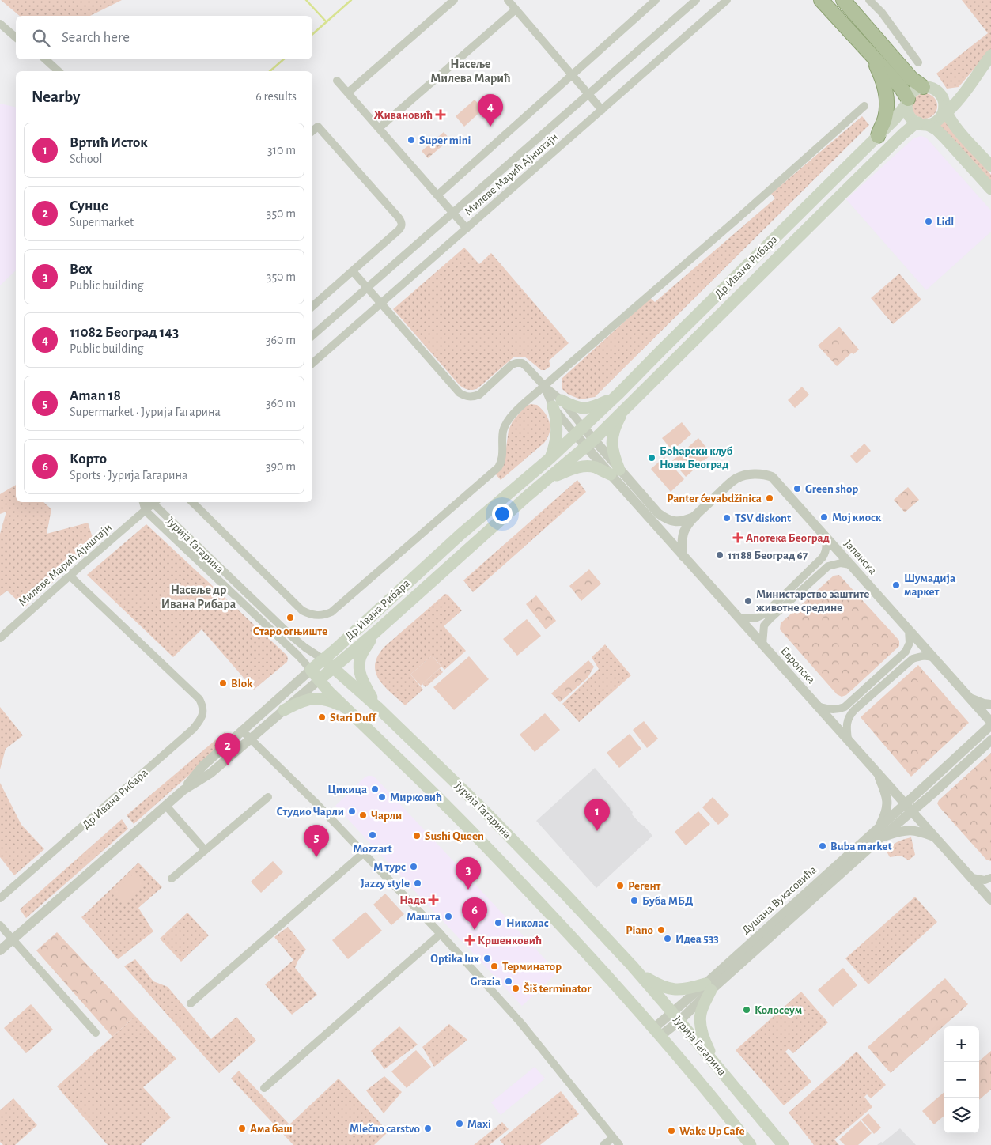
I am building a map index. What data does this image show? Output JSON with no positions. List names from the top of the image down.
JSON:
{
  "streets": {
    "main road": ["Др Ивана Рибара", "Јурија Гагарина"],
    "street": [
      "Милеве Марић Ајнштајн",
      "Јапанска",
      "Европска",
      "Душана Вукасовића"
    ]
  },
  "crossings": [
    ["Милеве Марић Ајнштајн", "Др Ивана Рибара"],
    ["Милеве Марић Ајнштајн", "Јурија Гагарина"],
    ["Др Ивана Рибара", "Јурија Гагарина"],
    ["Др Ивана Рибара", "Европска"],
    ["Јурија Гагарина", "Душана Вукасовића"],
    ["Јапанска", "Европска"],
    ["Јапанска", "Душана Вукасовића"],
    ["Европска", "Душана Вукасовића"]
  ],
  "districts": ["Насеље Милева Марић", "Насеље др Ивана Рибара"],
  "places": {
    "health": [
      "Живановић",
      "Апотека Београд",
      "Нада",
      "Кршенковић"
    ],
    "other": [
      "Super mini",
      "Lidl",
      "Боћарски клуб Нови Београд",
      "Green shop",
      "Panter ćevabdžinica",
      "Мој киоск",
      "TSV diskont",
      "11188 Београд 67",
      "Шумадија маркет",
      "Министарство заштите животне средине",
      "Старо огњиште",
      "Blok",
      "Stari Duff",
      "Цикица",
      "Мирковић",
      "Студио Чарли",
      "Чарли",
      "Mozzart",
      "Sushi Queen",
      "Buba market",
      "М турс",
      "Jazzy style",
      "Регент",
      "Буба МБД",
      "Машта",
      "Николас",
      "Piano",
      "Идеа 533",
      "Optika lux",
      "Терминатор",
      "Grazia",
      "Šiš terminator",
      "Колосеум",
      "Maxi",
      "Ама баш",
      "Mlečno carstvo",
      "Wake Up Cafe"
    ]
  },
  "page": {
    "search": "Search here",
    "heading": ["Nearby", "6 results"],
    "pins": [
      "4",
      "2",
      "1",
      "5",
      "3",
      "6"
    ],
    "list": [
      {
        "mark": "1",
        "name": "Вртић Исток",
        "note": "School",
        "value": "310 m"
      },
      {
        "mark": "2",
        "name": "Сунце",
        "note": "Supermarket",
        "value": "350 m"
      },
      {
        "mark": "3",
        "name": "Bex",
        "note": "Public building",
        "value": "350 m"
      },
      {
        "mark": "4",
        "name": "11082 Београд 143",
        "note": "Public building",
        "value": "360 m"
      },
      {
        "mark": "5",
        "name": "Aman 18",
        "note": "Supermarket · Јурија Гагарина",
        "value": "360 m"
      },
      {
        "mark": "6",
        "name": "Корто",
        "note": "Sports · Јурија Гагарина",
        "value": "390 m"
      }
    ],
    "map_buttons": ["+", "−"]
  }
}
